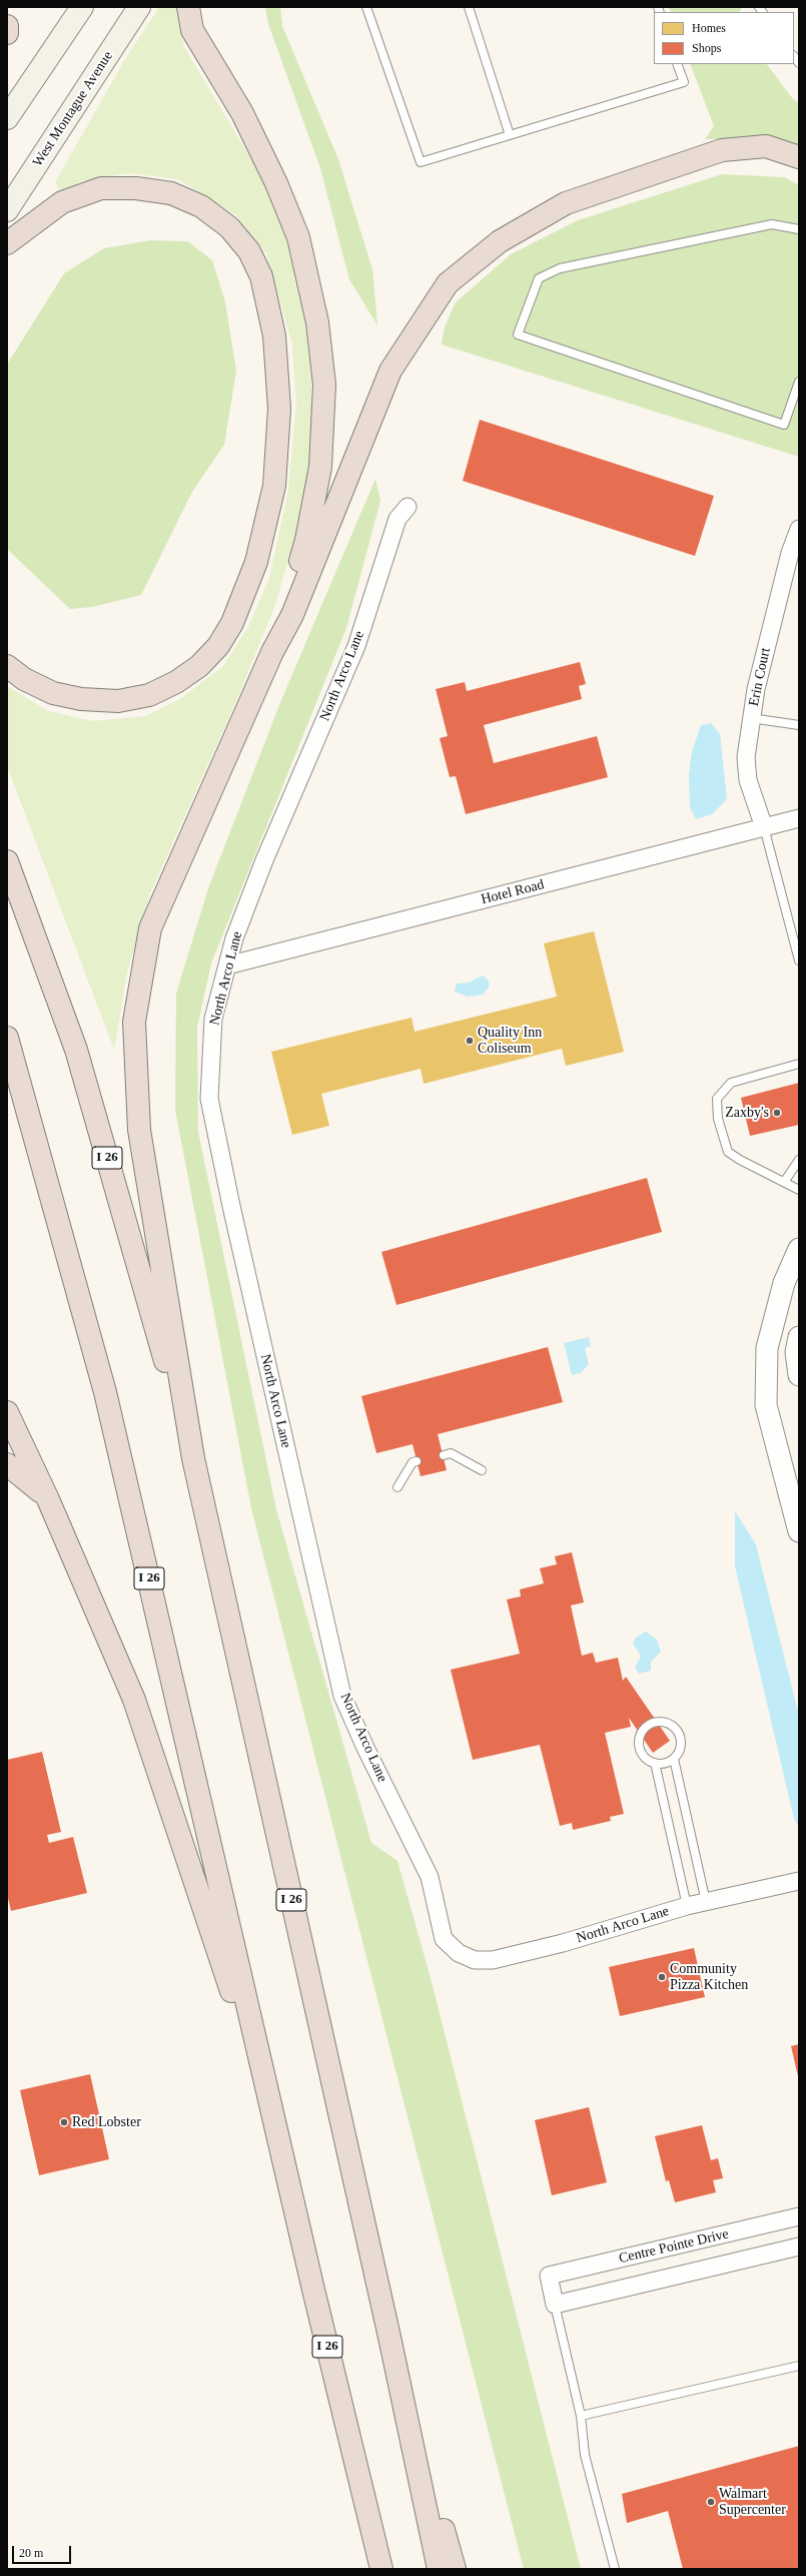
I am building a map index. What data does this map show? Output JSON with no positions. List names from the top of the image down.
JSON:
{
  "streets": {
    "highway": ["I 26"],
    "main road": ["West Montague Avenue"],
    "street": [
      "North Arco Lane",
      "Erin Court",
      "Hotel Road",
      "Centre Pointe Drive"
    ]
  },
  "crossings": [
    ["North Arco Lane", "Hotel Road"],
    ["Erin Court", "Hotel Road"]
  ],
  "places": [
    "Quality Inn Coliseum",
    "Zaxby's",
    "Community Pizza Kitchen",
    "Red Lobster",
    "Walmart Supercenter"
  ],
  "legend": ["Homes", "Shops"],
  "scale_bar": "20 m"
}
